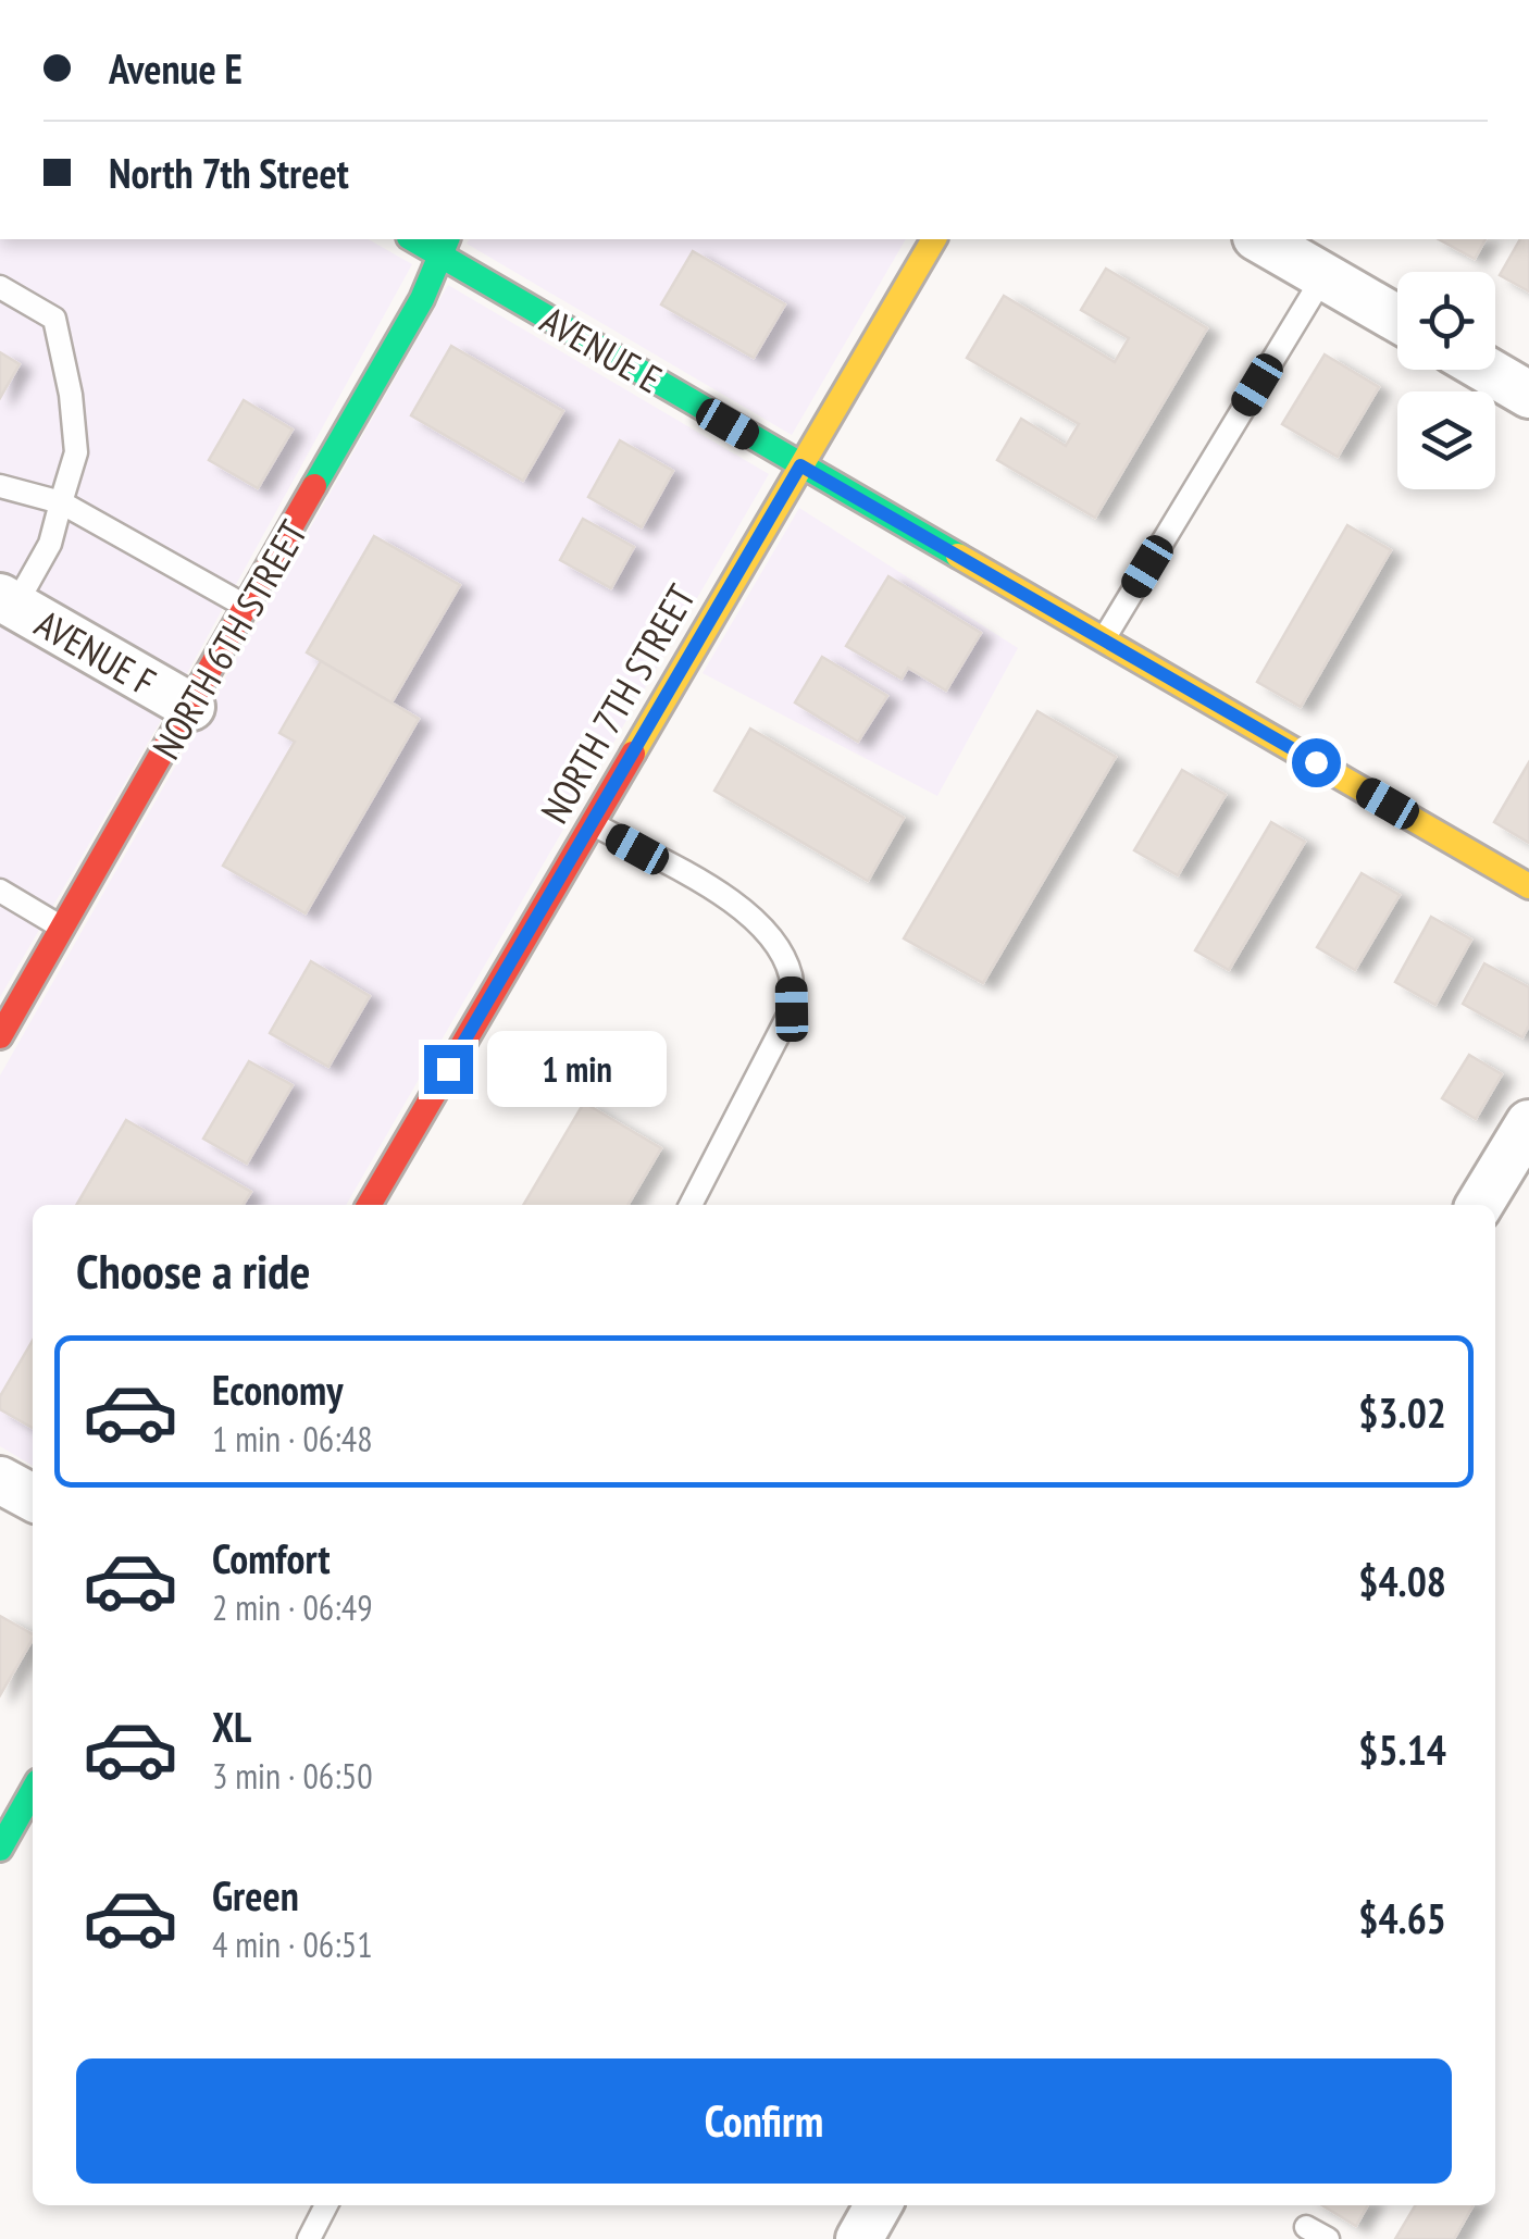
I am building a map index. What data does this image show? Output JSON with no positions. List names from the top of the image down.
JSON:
{
  "streets": {
    "street": [
      "AVENUE E",
      "NORTH 6TH STREET",
      "AVENUE F",
      "NORTH 7TH STREET"
    ]
  },
  "crossings": [
    ["AVENUE E", "NORTH 6TH STREET"],
    ["AVENUE E", "NORTH 7TH STREET"],
    ["NORTH 6TH STREET", "AVENUE F"]
  ],
  "page": {
    "banner": ["Avenue E", "North 7th Street"],
    "bubble": "1 min",
    "heading": "Choose a ride",
    "list": [
      {
        "name": "Economy",
        "note": "1 min · 06:48",
        "value": "$3.02"
      },
      {
        "name": "Comfort",
        "note": "2 min · 06:49",
        "value": "$4.08"
      },
      {
        "name": "XL",
        "note": "3 min · 06:50",
        "value": "$5.14"
      },
      {
        "name": "Green",
        "note": "4 min · 06:51",
        "value": "$4.65"
      }
    ],
    "buttons": "Confirm"
  }
}
